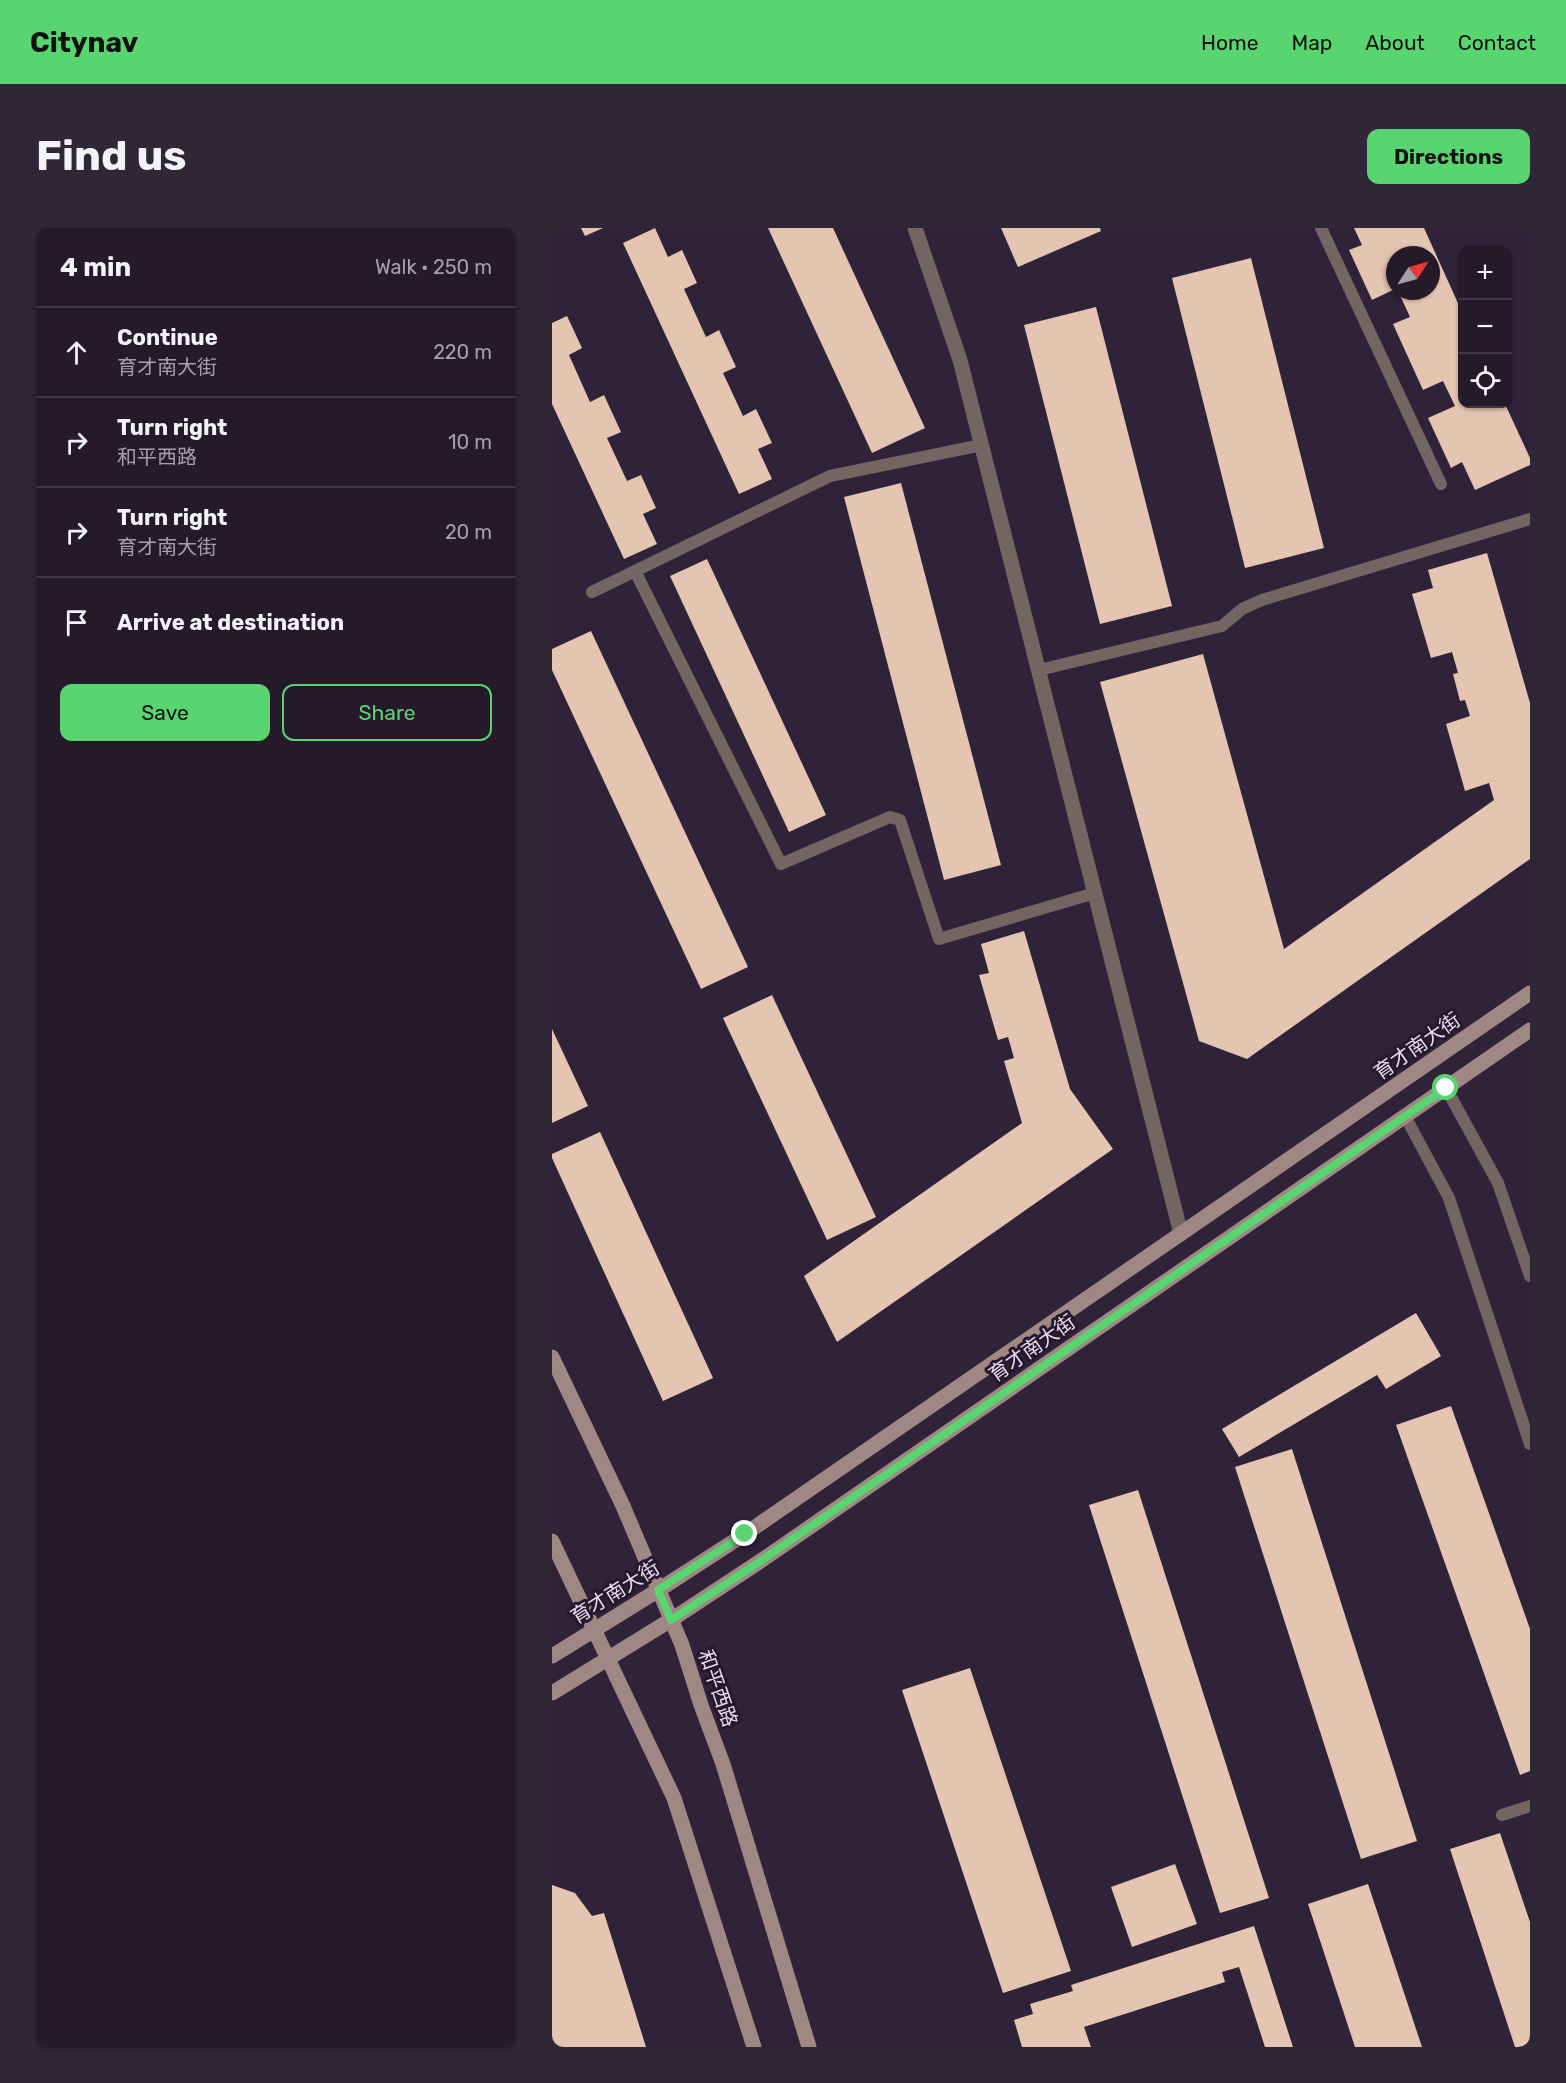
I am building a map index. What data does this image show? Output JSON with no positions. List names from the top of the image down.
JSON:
{
  "streets": {
    "main road": ["育才南大街", "和平西路"]
  },
  "crossings": [
    ["育才南大街", "和平西路"]
  ],
  "north": "top right",
  "page": {
    "header": "Citynav",
    "nav": [
      "Home",
      "Map",
      "About",
      "Contact"
    ],
    "buttons": [
      "Directions",
      ["Save", "Share"]
    ],
    "title": "Find us",
    "heading": ["4 min", "Walk · 250 m"],
    "map_buttons": ["+", "−"],
    "list": [
      ["Continue", "育才南大街", "220 m"],
      ["Turn right", "和平西路", "10 m"],
      ["Turn right", "育才南大街", "20 m"],
      "Arrive at destination"
    ]
  }
}
